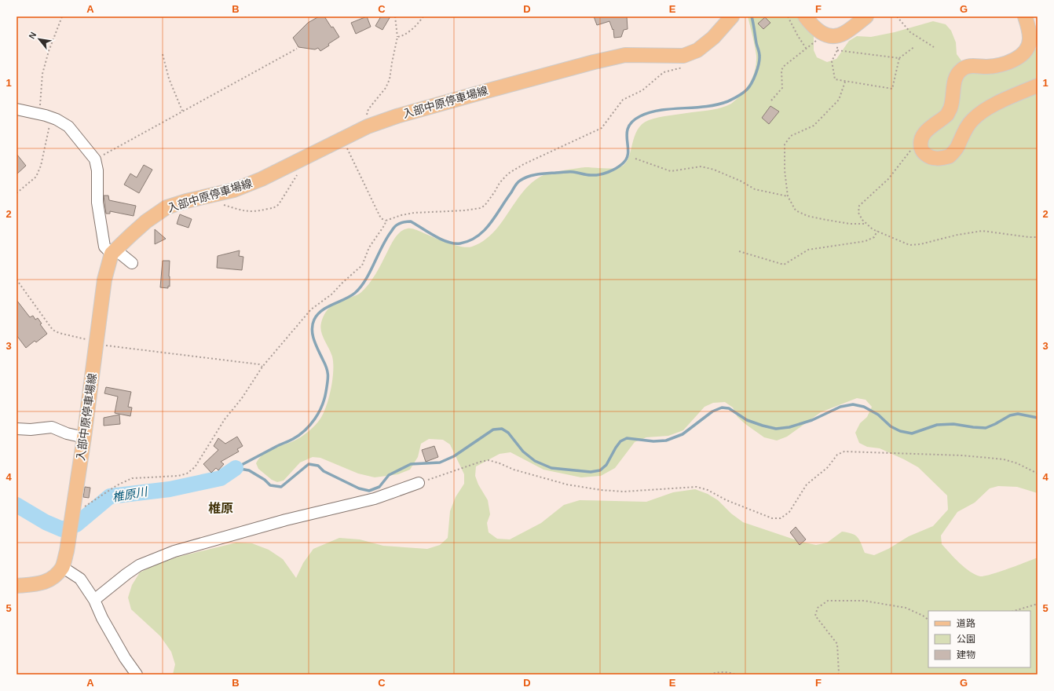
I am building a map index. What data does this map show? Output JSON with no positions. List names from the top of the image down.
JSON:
{
  "streets": {
    "main road": ["入部中原停車場線"]
  },
  "districts": ["椎原"],
  "water": ["椎原川"],
  "legend": ["道路", "公園", "建物"],
  "north": "top left",
  "grid": {
    "columns": [
      "A",
      "B",
      "C",
      "D",
      "E",
      "F",
      "G"
    ],
    "rows": [
      "1",
      "2",
      "3",
      "4",
      "5"
    ]
  }
}
